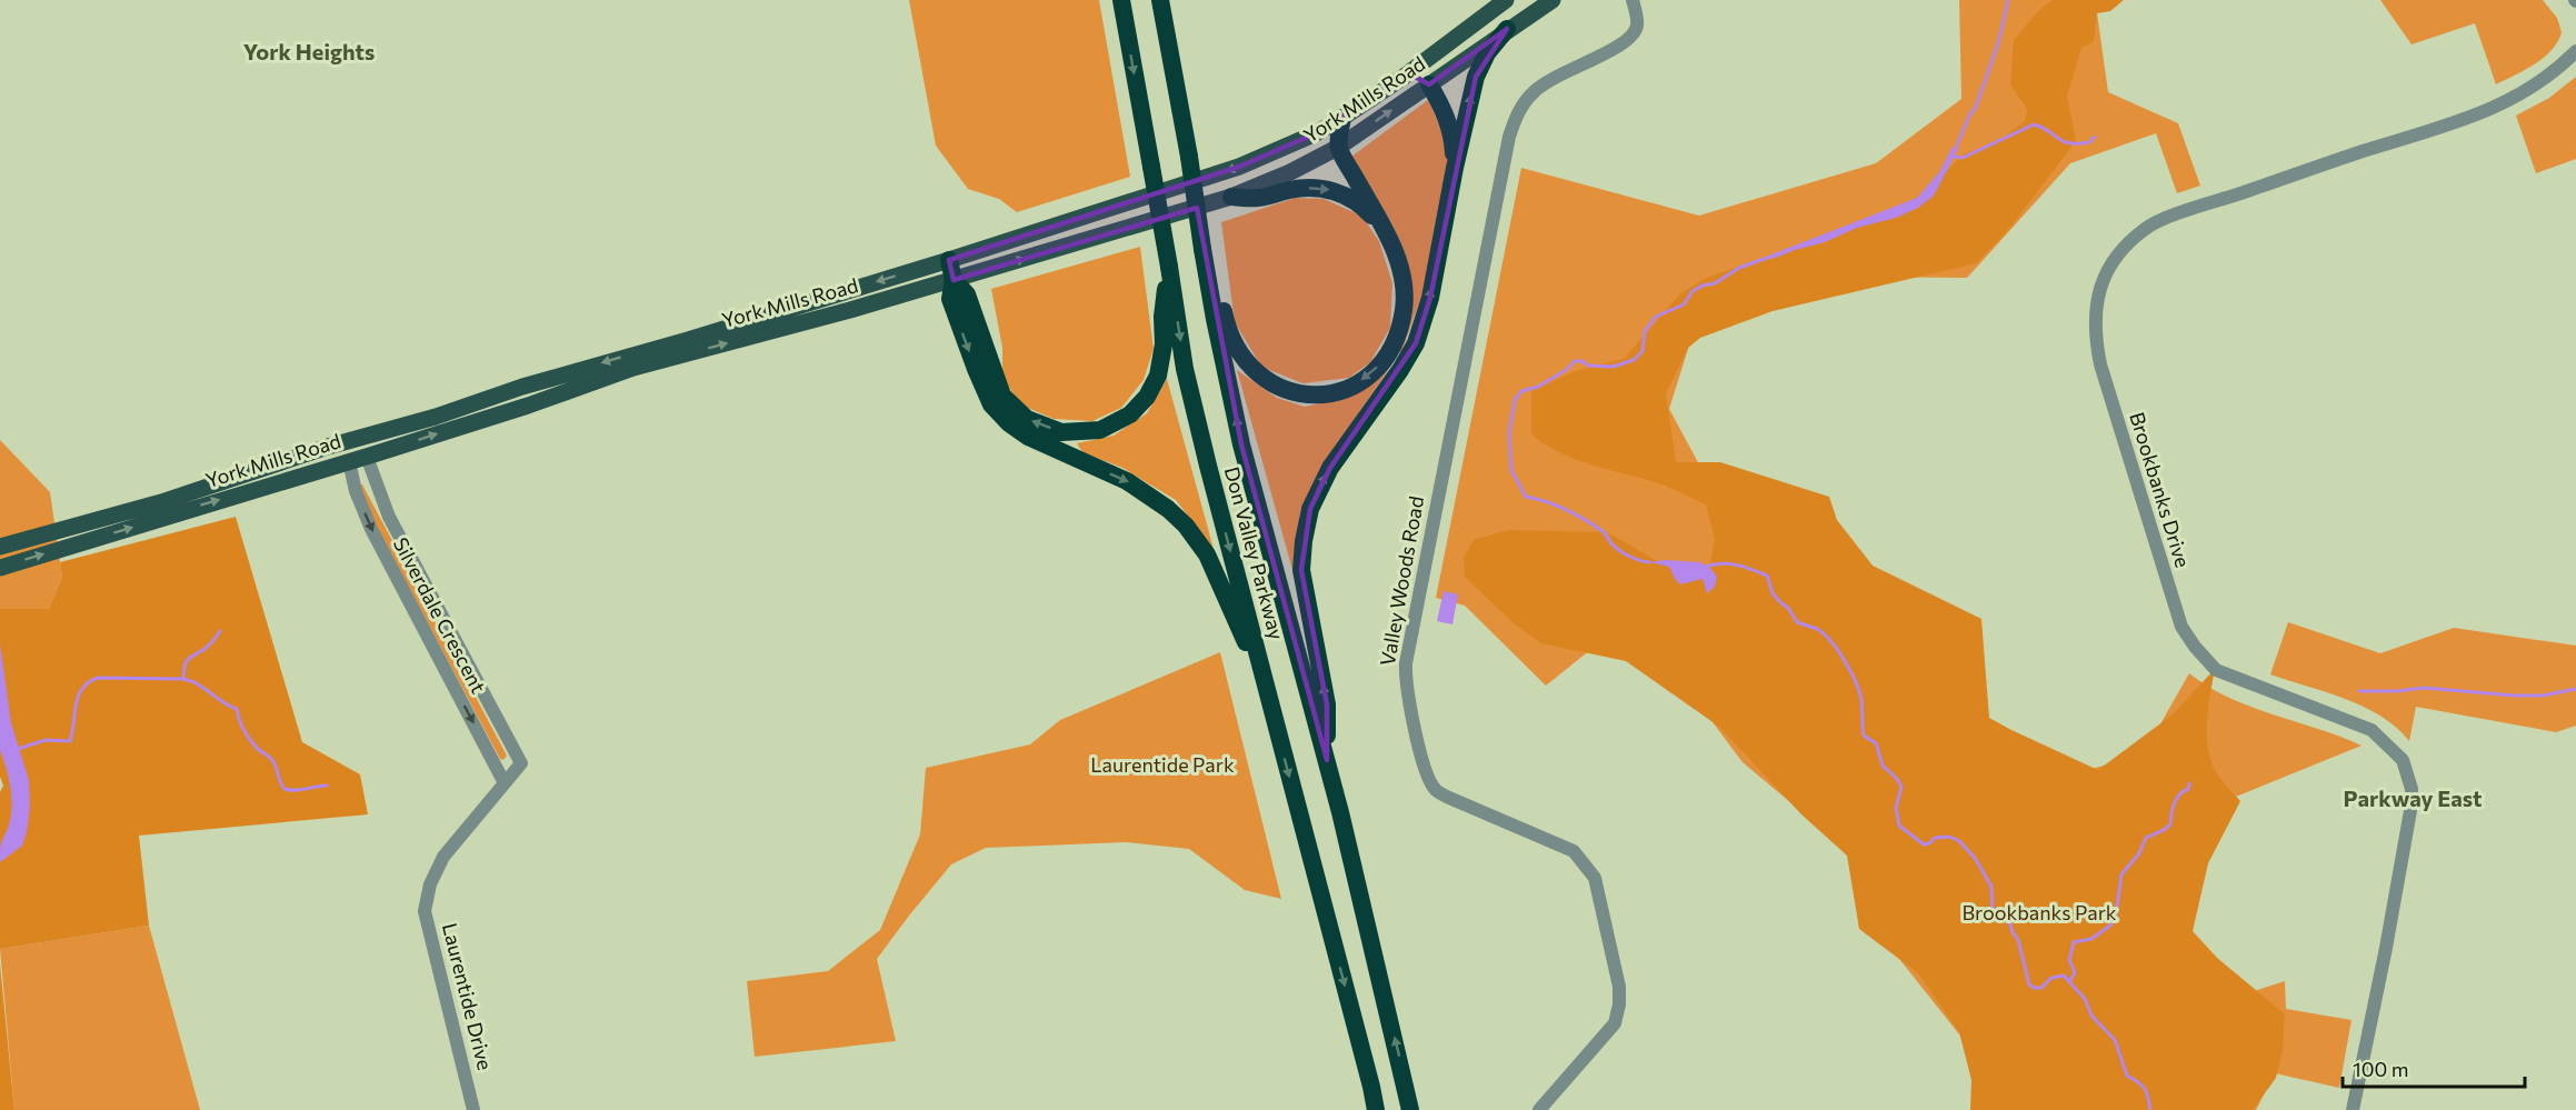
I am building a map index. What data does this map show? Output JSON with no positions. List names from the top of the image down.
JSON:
{
  "streets": {
    "highway": ["Don Valley Parkway"],
    "main road": ["York Mills Road"],
    "street": [
      "Brookbanks Drive",
      "Valley Woods Road",
      "Silverdale Crescent",
      "Laurentide Drive"
    ]
  },
  "crossings": [
    ["York Mills Road", "Silverdale Crescent"],
    ["Silverdale Crescent", "Laurentide Drive"]
  ],
  "districts": ["York Heights", "Parkway East"],
  "parks": ["Laurentide Park", "Brookbanks Park"],
  "scale_bar": "100 m"
}
